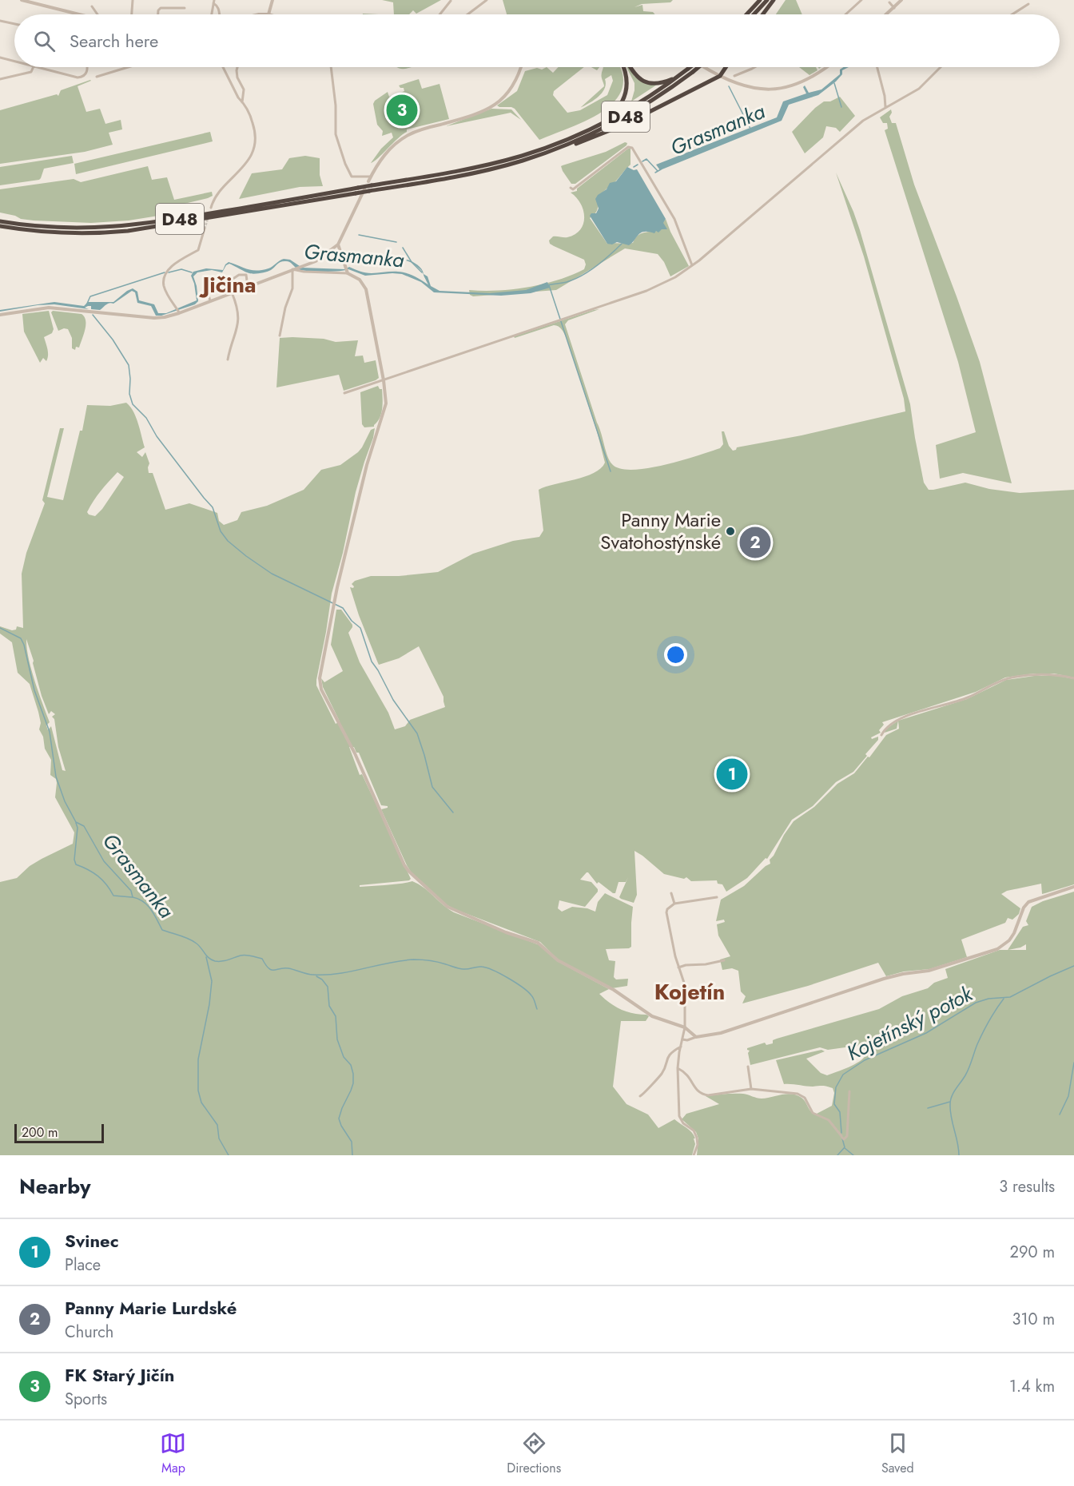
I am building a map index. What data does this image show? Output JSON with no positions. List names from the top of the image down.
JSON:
{
  "streets": {
    "highway": ["D48"]
  },
  "districts": ["Jičina", "Kojetín"],
  "water": ["Grasmanka", "Kojetínský potok"],
  "places": ["Panny Marie Svatohostýnské"],
  "scale_bar": "200 m",
  "page": {
    "search": "Search here",
    "pins": ["3", "2", "1"],
    "scale": "200 m",
    "heading": ["Nearby", "3 results"],
    "list": [
      {
        "mark": "1",
        "name": "Svinec",
        "note": "Place",
        "value": "290 m"
      },
      {
        "mark": "2",
        "name": "Panny Marie Lurdské",
        "note": "Church",
        "value": "310 m"
      },
      {
        "mark": "3",
        "name": "FK Starý Jičín",
        "note": "Sports",
        "value": "1.4 km"
      }
    ],
    "nav": ["Map", "Directions", "Saved"]
  }
}
